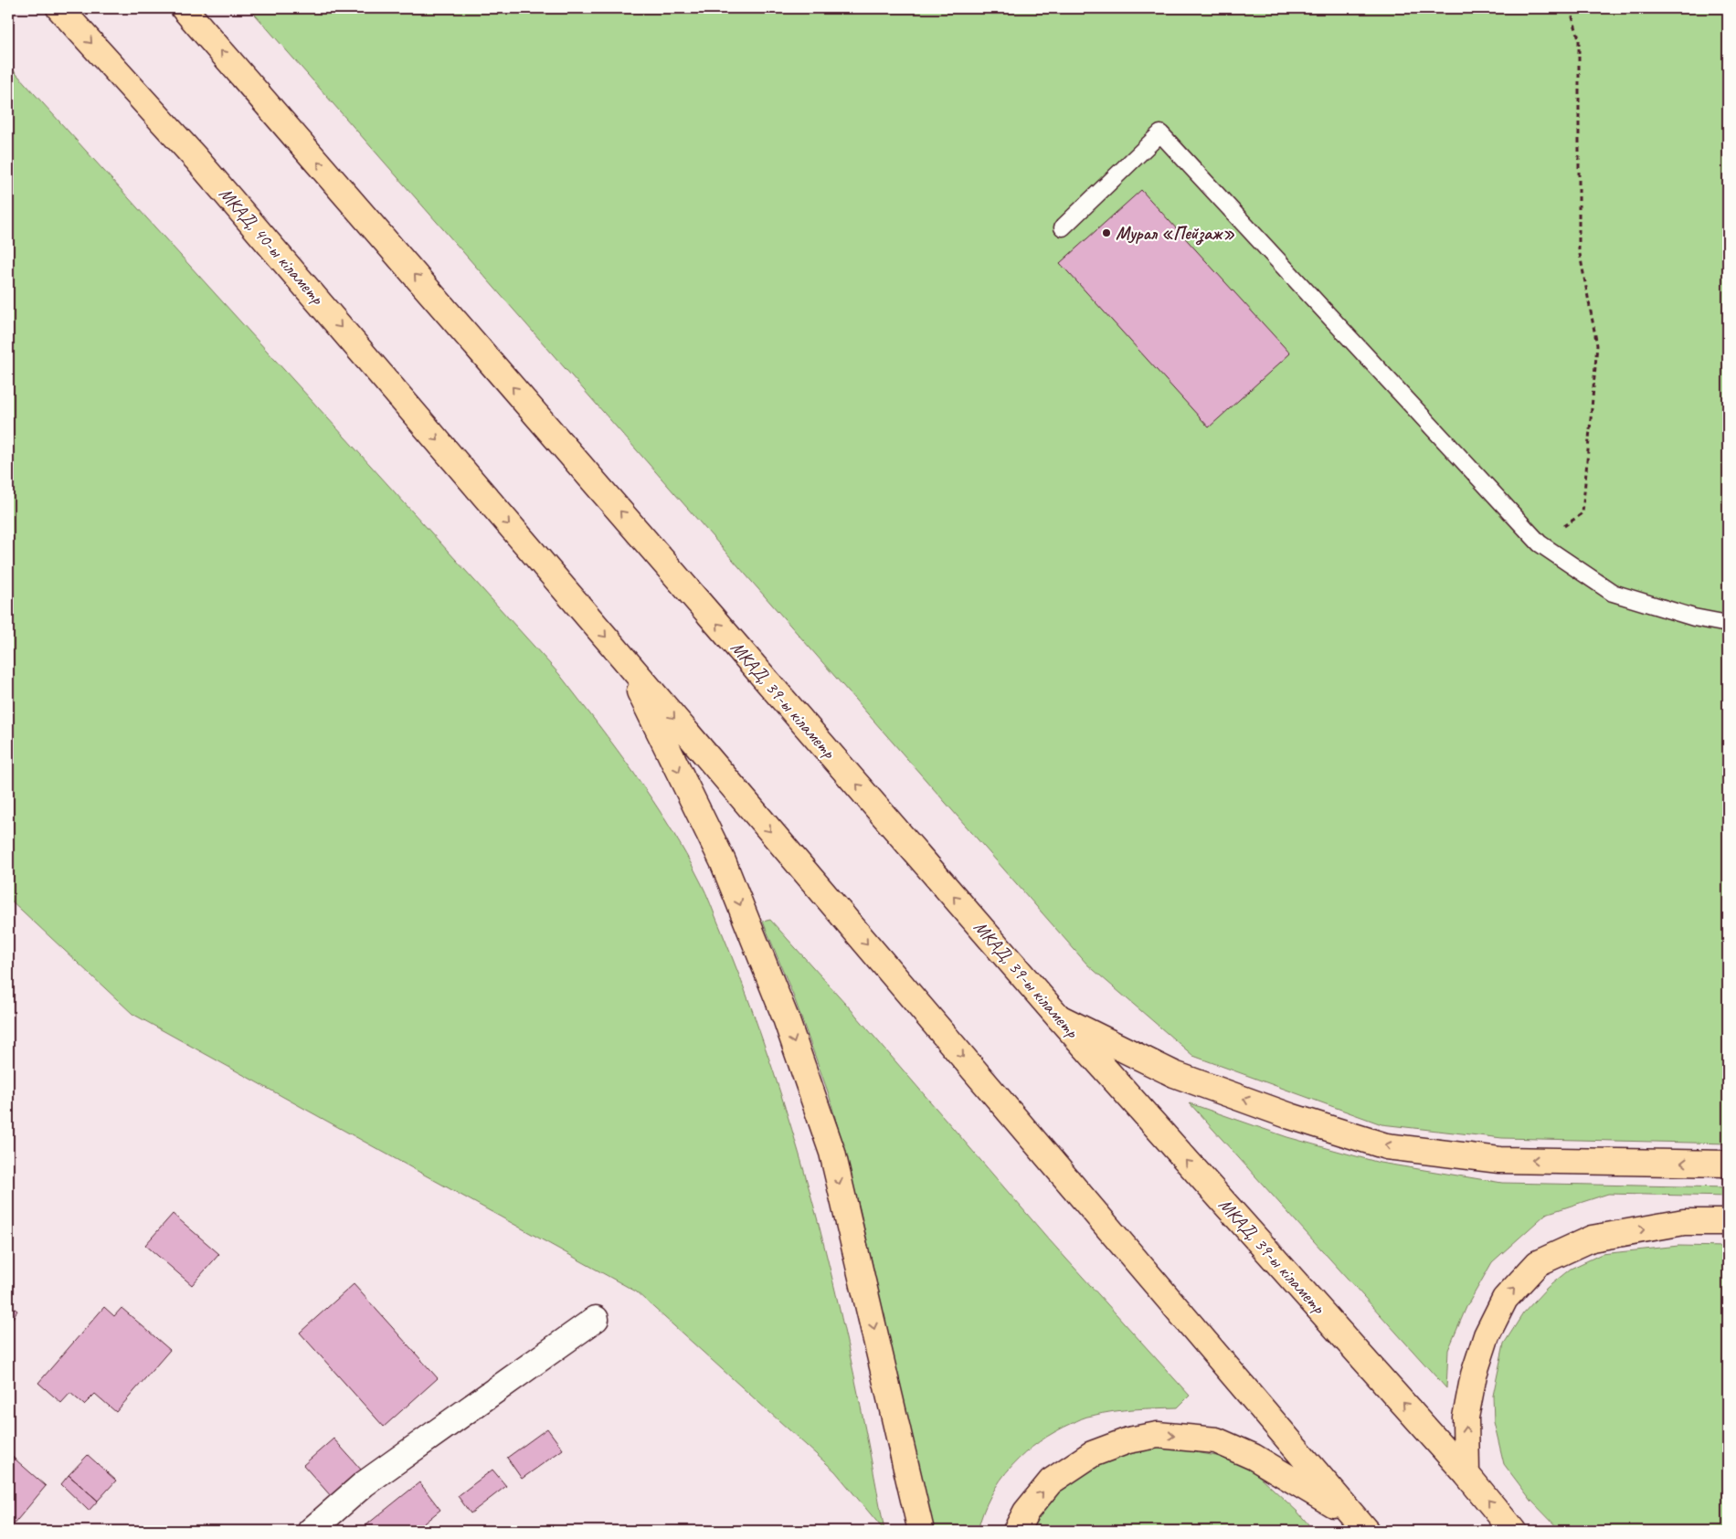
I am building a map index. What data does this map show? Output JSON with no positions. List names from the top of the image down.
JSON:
{
  "streets": {
    "main road": ["МКАД, 40-ы кіламетр", "МКАД, 39-ы кіламетр"]
  },
  "one_way": ["МКАД, 40-ы кіламетр"],
  "places": ["Мурал «Пейзаж»"]
}
